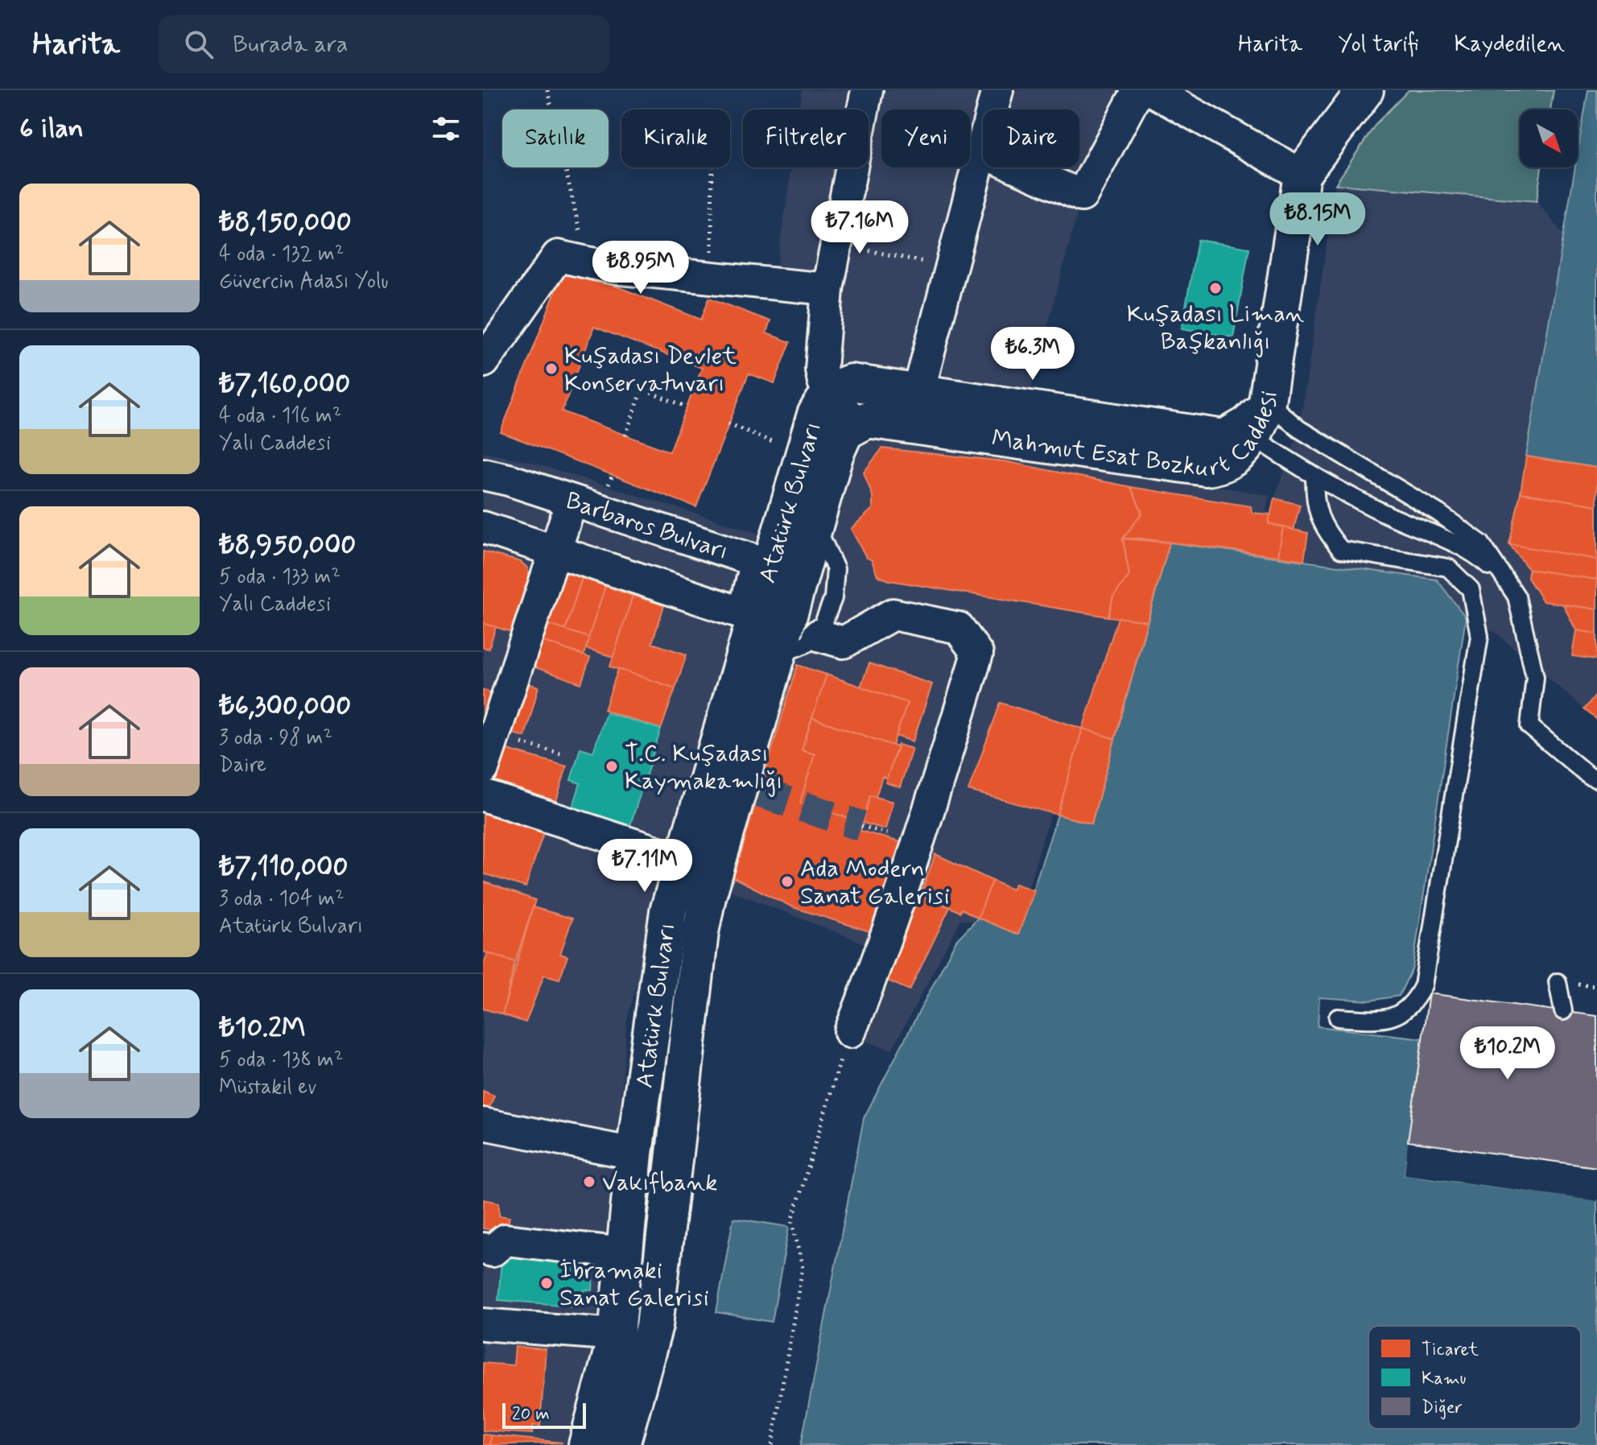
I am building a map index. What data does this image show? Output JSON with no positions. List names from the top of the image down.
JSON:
{
  "streets": {
    "main road": ["Mahmut Esat Bozkurt Caddesi", "Atatürk Bulvarı"],
    "street": ["Barbaros Bulvarı"]
  },
  "crossings": [
    ["Mahmut Esat Bozkurt Caddesi", "Atatürk Bulvarı"]
  ],
  "places": [
    "Kuşadası Liman Başkanlığı",
    "Kuşadası Devlet Konservatuvarı",
    "T.C. Kuşadası Kaymakamlığı",
    "Ada Modern Sanat Galerisi",
    "Vakıfbank",
    "İbramaki Sanat Galerisi"
  ],
  "legend": ["Ticaret", "Kamu", "Diğer"],
  "scale_bar": "20 m",
  "north": "bottom right",
  "page": {
    "header": "Harita",
    "search": "Burada ara",
    "nav": ["Harita", "Yol tarifi", "Kaydedilen"],
    "heading": "6 ilan",
    "chip": [
      "Satılık",
      "Kiralık",
      "Filtreler",
      "Yeni",
      "Daire"
    ],
    "list": [
      {
        "name": "₺8,150,000",
        "note": "4 oda · 132 m² · Güvercin Adası Yolu"
      },
      {
        "name": "₺7,160,000",
        "note": "4 oda · 116 m² · Yalı Caddesi"
      },
      {
        "name": "₺8,950,000",
        "note": "5 oda · 133 m² · Yalı Caddesi"
      },
      {
        "name": "₺6,300,000",
        "note": "3 oda · 98 m² · Daire"
      },
      {
        "name": "₺7,110,000",
        "note": "3 oda · 104 m² · Atatürk Bulvarı"
      },
      {
        "name": "₺10.2M",
        "note": "5 oda · 138 m² · Müstakil ev"
      }
    ],
    "price": [
      "₺8.15M",
      "₺7.16M",
      "₺8.95M",
      "₺6.3M",
      "₺7.11M",
      "₺10.2M"
    ],
    "scale": "20 m"
  }
}
